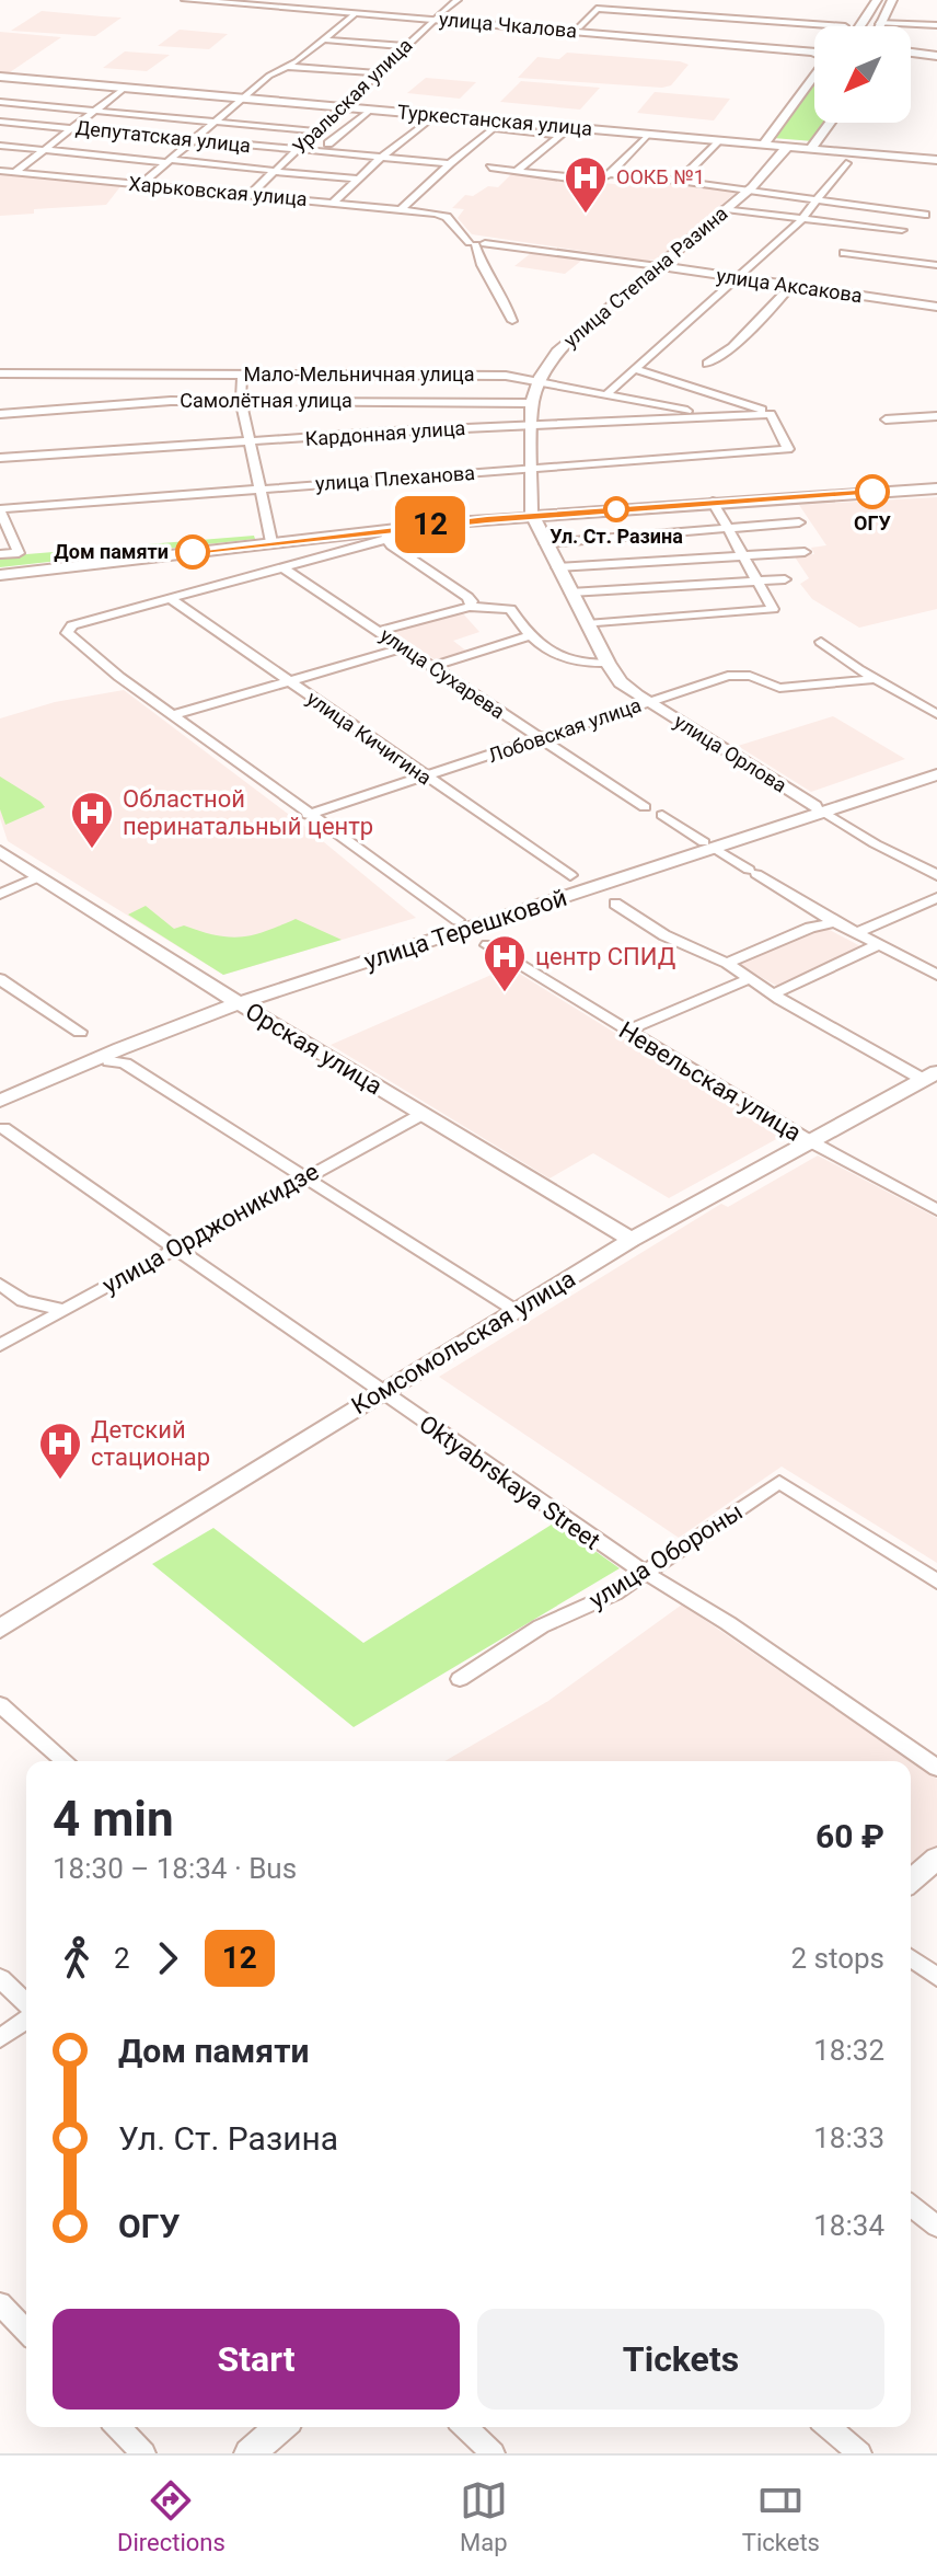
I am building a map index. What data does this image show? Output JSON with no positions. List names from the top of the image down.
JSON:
{
  "streets": {
    "main road": [
      "улица Чкалова",
      "Туркестанская улица",
      "улица Степана Разина",
      "улица Аксакова",
      "улица Орлова",
      "улица Терешковой",
      "Орская улица",
      "Комсомольская улица"
    ],
    "street": [
      "Уральская улица",
      "Депутатская улица",
      "Харьковская улица",
      "Мало-Мельничная улица",
      "Самолётная улица",
      "Кардонная улица",
      "улица Плеханова",
      "улица Сухарева",
      "Лобовская улица",
      "улица Кичигина",
      "Невельская улица",
      "улица Орджоникидзе",
      "Oktyabrskaya Street",
      "улица Обороны"
    ]
  },
  "crossings": [
    ["улица Чкалова", "Уральская улица"],
    ["Уральская улица", "Туркестанская улица"],
    ["Уральская улица", "Депутатская улица"],
    ["Уральская улица", "Харьковская улица"],
    ["Туркестанская улица", "улица Степана Разина"],
    ["Харьковская улица", "улица Аксакова"],
    ["улица Степана Разина", "улица Аксакова"],
    ["улица Степана Разина", "Мало-Мельничная улица"],
    ["улица Степана Разина", "Самолётная улица"],
    ["улица Степана Разина", "Кардонная улица"],
    ["улица Степана Разина", "улица Плеханова"],
    ["улица Степана Разина", "Лобовская улица"],
    ["улица Степана Разина", "улица Орлова"],
    ["Мало-Мельничная улица", "Кардонная улица"],
    ["Кардонная улица", "улица Плеханова"],
    ["улица Сухарева", "Лобовская улица"],
    ["Лобовская улица", "улица Кичигина"],
    ["Лобовская улица", "улица Орлова"],
    ["улица Орлова", "улица Терешковой"],
    ["улица Терешковой", "Орская улица"],
    ["Орская улица", "улица Орджоникидзе"],
    ["Орская улица", "Комсомольская улица"],
    ["Невельская улица", "Комсомольская улица"],
    ["улица Орджоникидзе", "Oktyabrskaya Street"],
    ["Комсомольская улица", "Oktyabrskaya Street"],
    ["Oktyabrskaya Street", "улица Обороны"]
  ],
  "places": {
    "hospital": [
      "ООКБ №1",
      "Областной перинатальный центр",
      "центр СПИД",
      "Детский стационар"
    ],
    "other": ["ОГУ", "Ул. Ст. Разина", "Дом памяти"]
  },
  "lines": ["bus line 12"],
  "north": "bottom left",
  "page": {
    "on_map": "12",
    "heading": ["4 min", "18:30 – 18:34 · Bus", "60 ₽"],
    "legs": ["2", "12", "2 stops"],
    "list": [
      {
        "name": "Дом памяти",
        "value": "18:32"
      },
      {
        "name": "Ул. Ст. Разина",
        "value": "18:33"
      },
      {
        "name": "ОГУ",
        "value": "18:34"
      }
    ],
    "buttons": ["Start", "Tickets"],
    "tabs": ["Directions", "Map", "Tickets"]
  }
}
